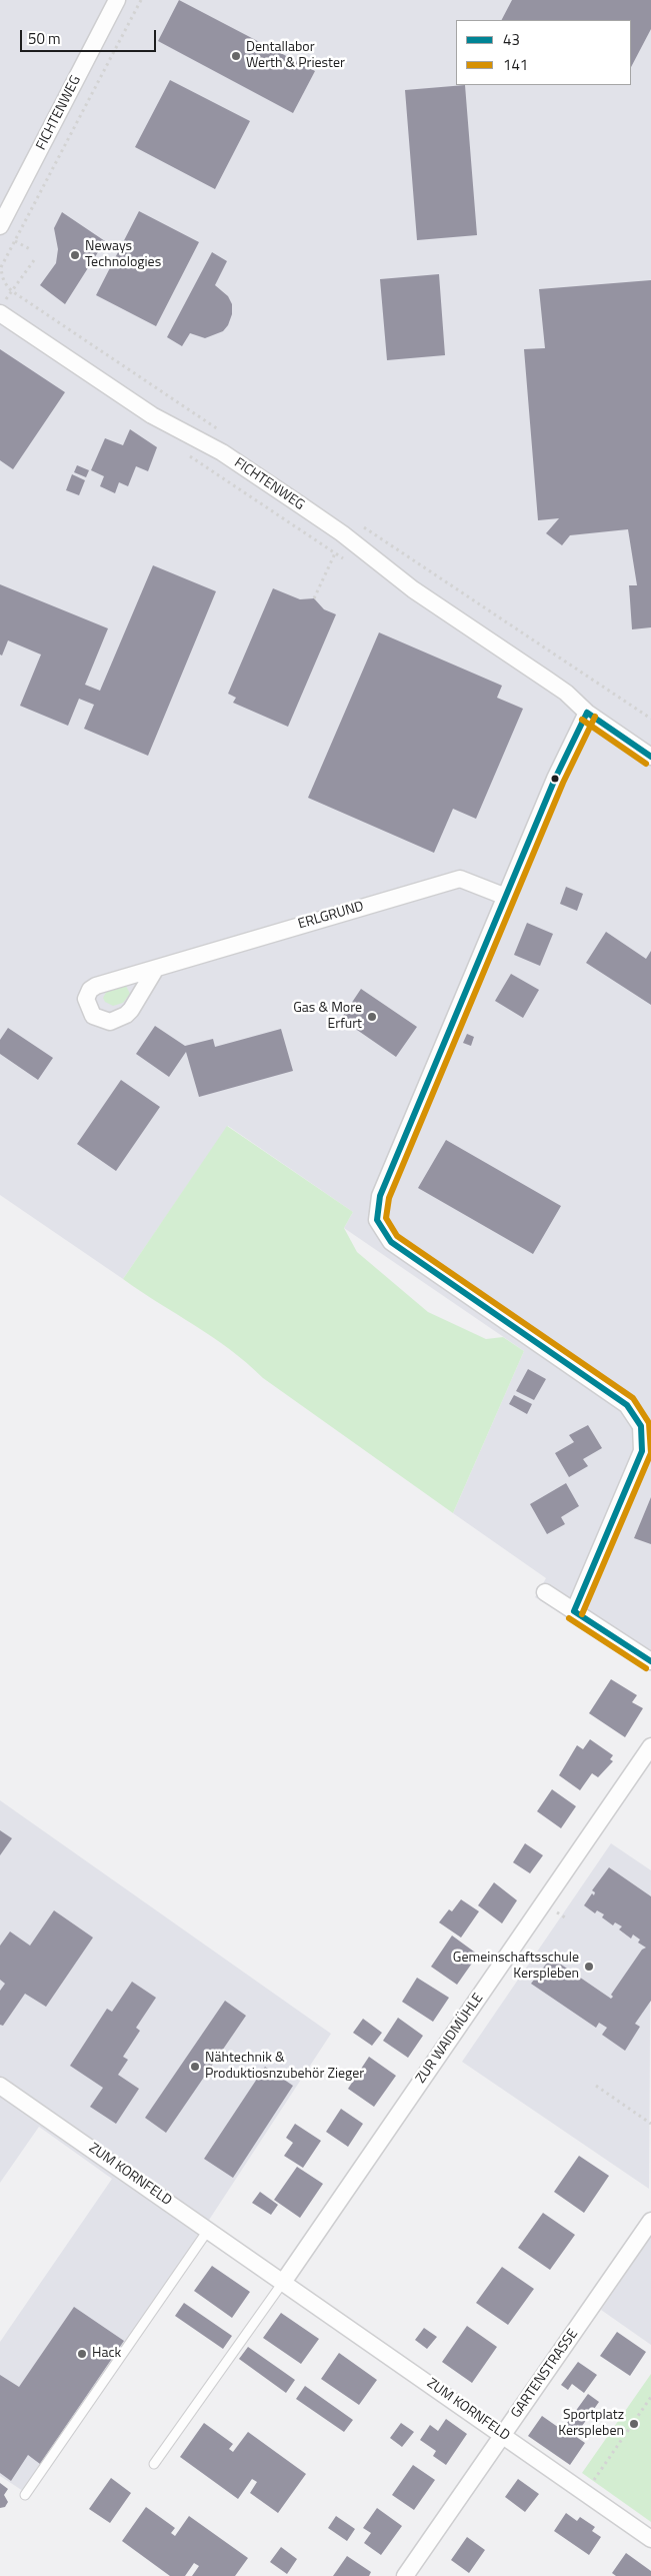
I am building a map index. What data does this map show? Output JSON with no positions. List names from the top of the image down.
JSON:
{
  "streets": {
    "street": [
      "FICHTENWEG",
      "ERLGRUND",
      "ZUR WAIDMÜHLE",
      "ZUM KORNFELD",
      "GARTENSTRASSE"
    ]
  },
  "crossings": [
    ["ZUR WAIDMÜHLE", "ZUM KORNFELD"],
    ["ZUM KORNFELD", "GARTENSTRASSE"]
  ],
  "places": [
    "Dentallabor Werth & Priester",
    "Neways Technologies",
    "Gas & More Erfurt",
    "Gemeinschaftsschule Kerspleben",
    "Nähtechnik & Produktiosnzubehör Zieger",
    "Hack",
    "Sportplatz Kerspleben"
  ],
  "lines": ["transit line 43", "transit line 141"],
  "legend": ["43", "141"],
  "scale_bar": "50 m"
}
